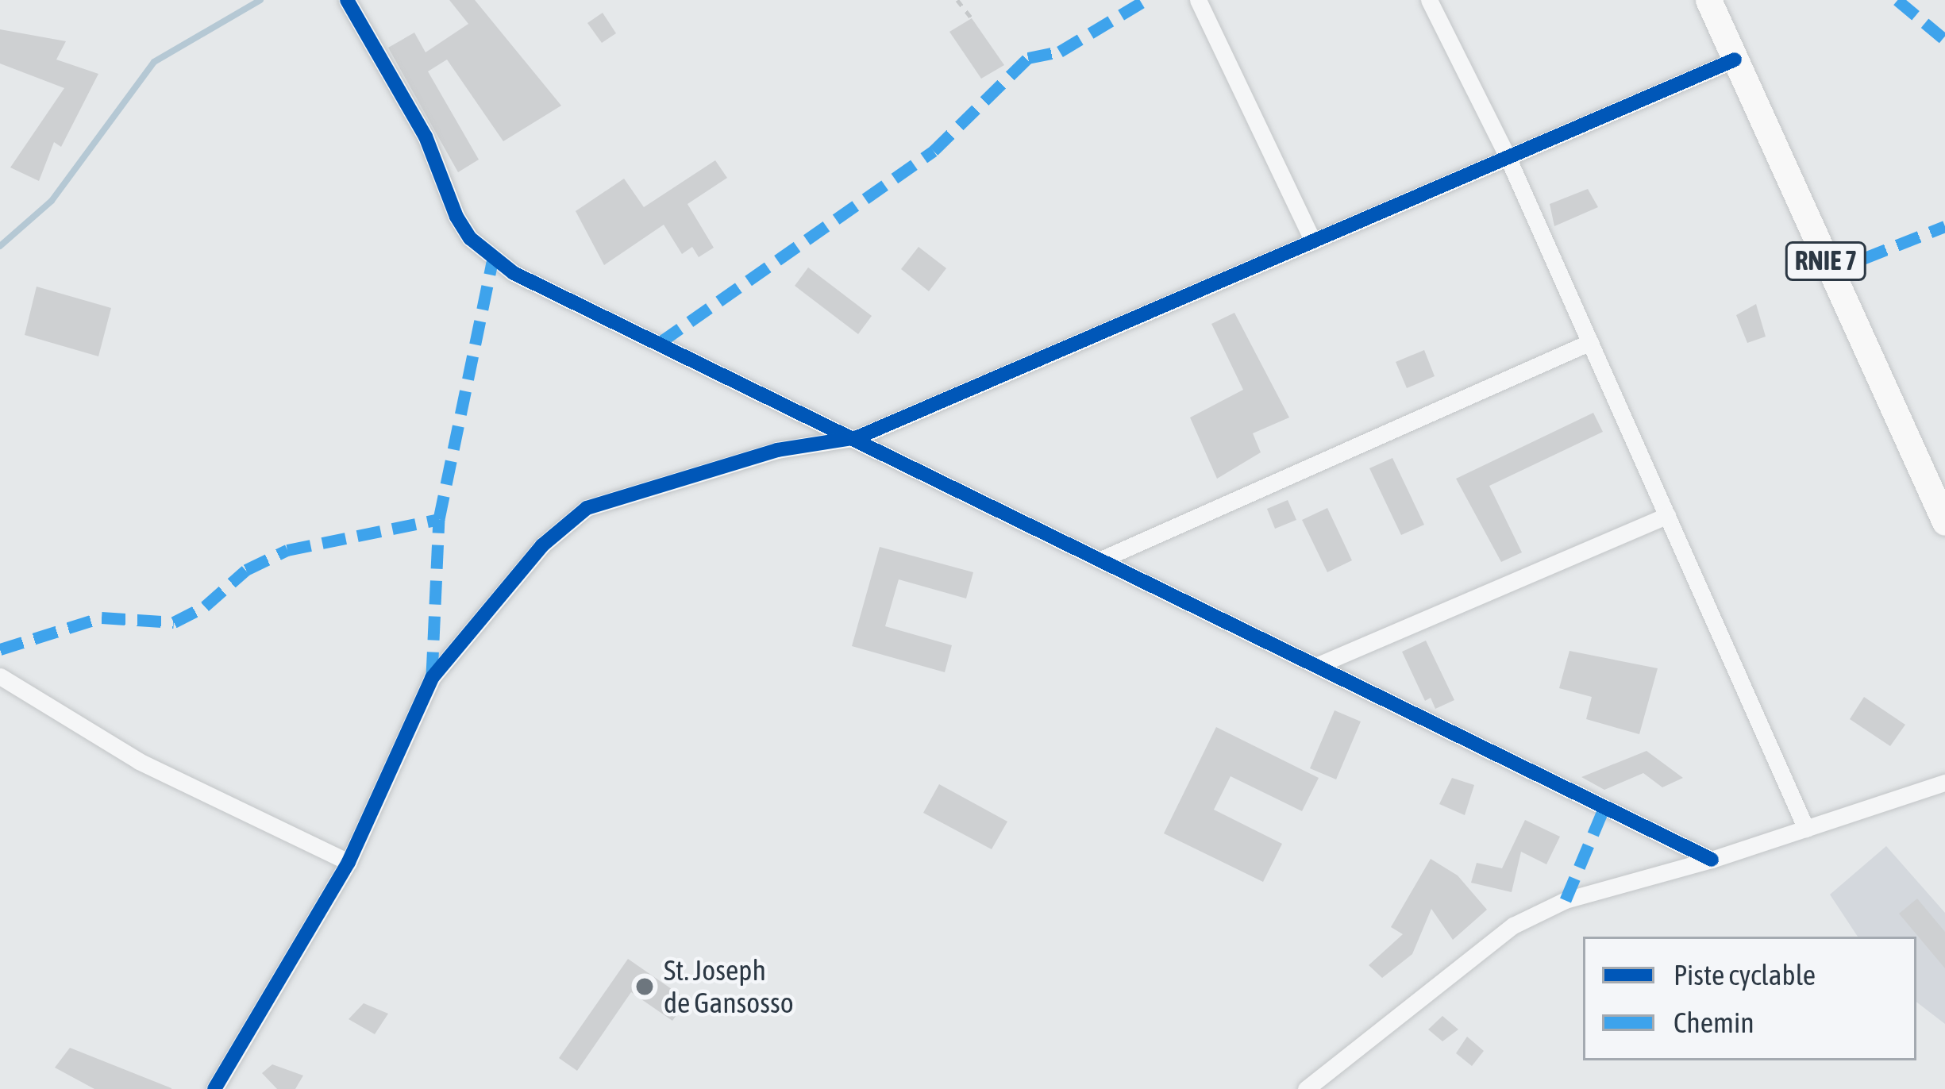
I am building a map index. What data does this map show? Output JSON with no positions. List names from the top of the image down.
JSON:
{
  "streets": {
    "main road": ["RNIE 7"]
  },
  "places": ["St. Joseph de Gansosso"],
  "legend": ["Piste cyclable", "Chemin"]
}
